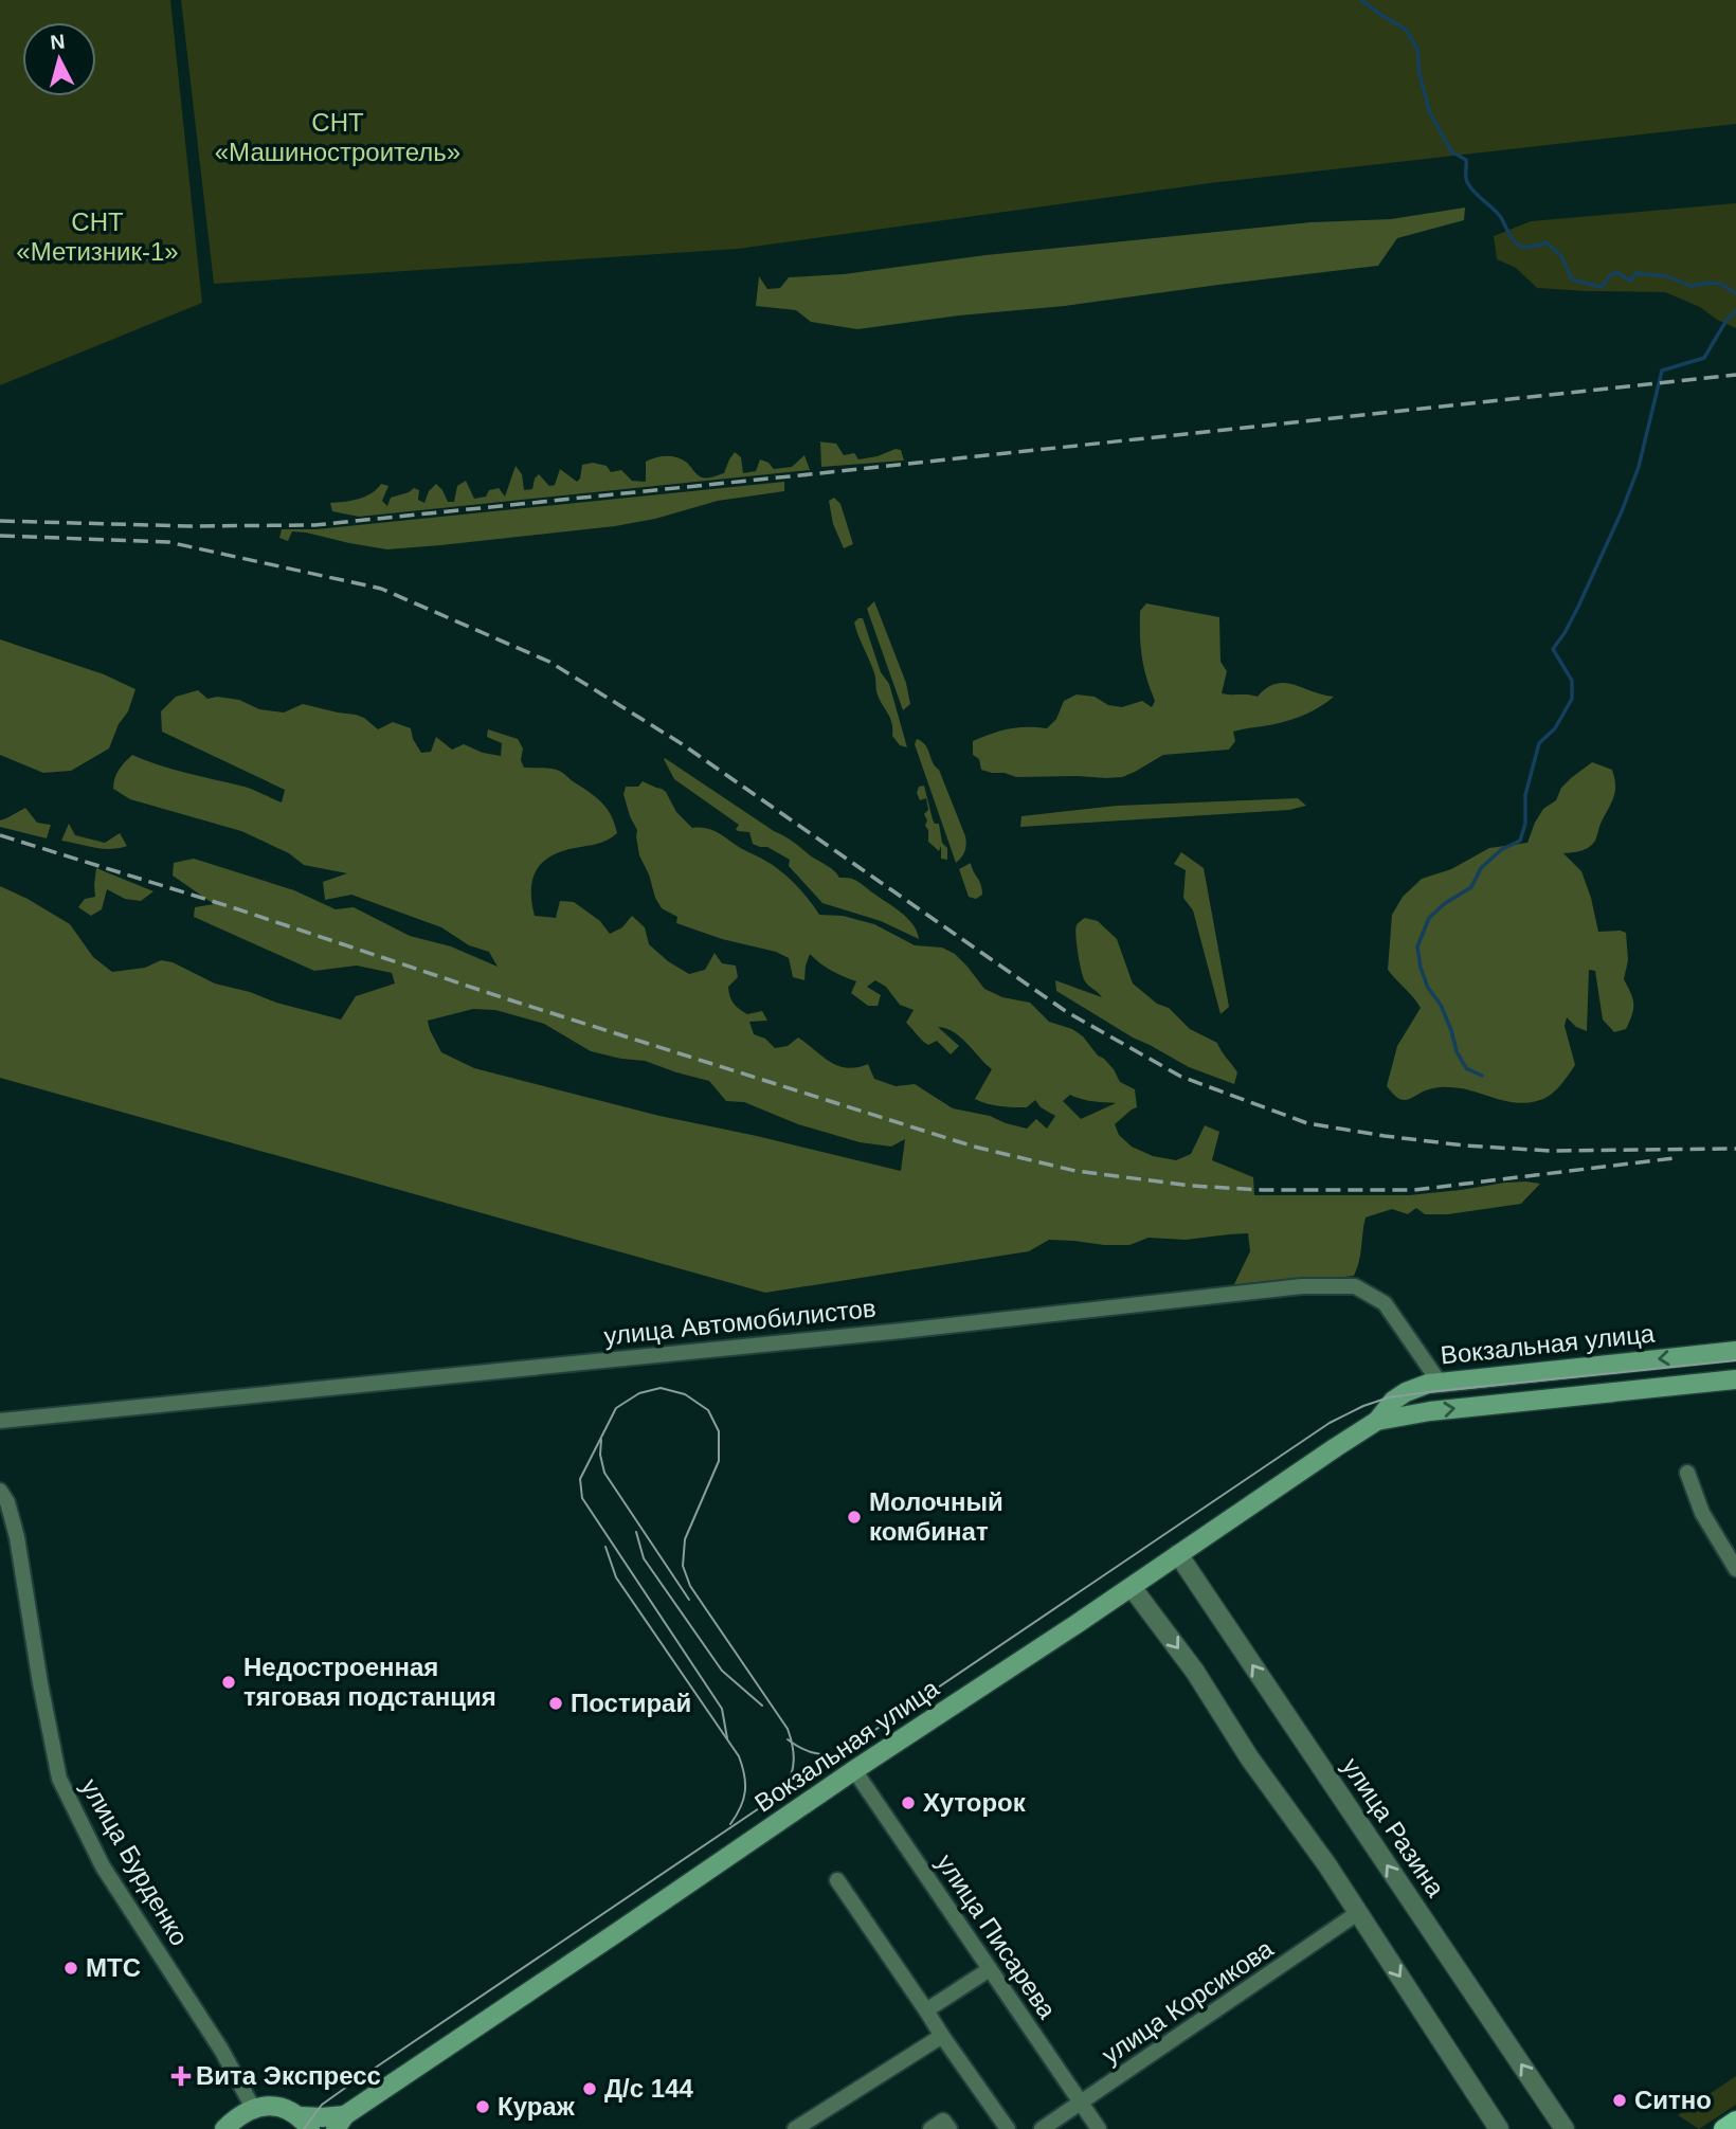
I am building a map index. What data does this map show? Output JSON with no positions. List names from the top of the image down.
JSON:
{
  "streets": {
    "main road": ["Вокзальная улица"],
    "street": [
      "улица Автомобилистов",
      "улица Разина",
      "улица Бурденко",
      "улица Писарева",
      "улица Корсикова"
    ]
  },
  "crossings": [
    ["улица Автомобилистов", "Вокзальная улица"],
    ["Вокзальная улица", "улица Разина"],
    ["Вокзальная улица", "улица Бурденко"],
    ["Вокзальная улица", "улица Писарева"],
    ["улица Писарева", "улица Корсикова"]
  ],
  "parks": ["СНТ «Машиностроитель»", "СНТ «Метизник-1»"],
  "places": {
    "other": [
      "Молочный комбинат",
      "Недостроенная тяговая подстанция",
      "Постирай",
      "Хуторок",
      "МТС",
      "Д/с 144",
      "Ситно",
      "Кураж"
    ],
    "health": ["Вита Экспресс"]
  },
  "north": "top"
}
